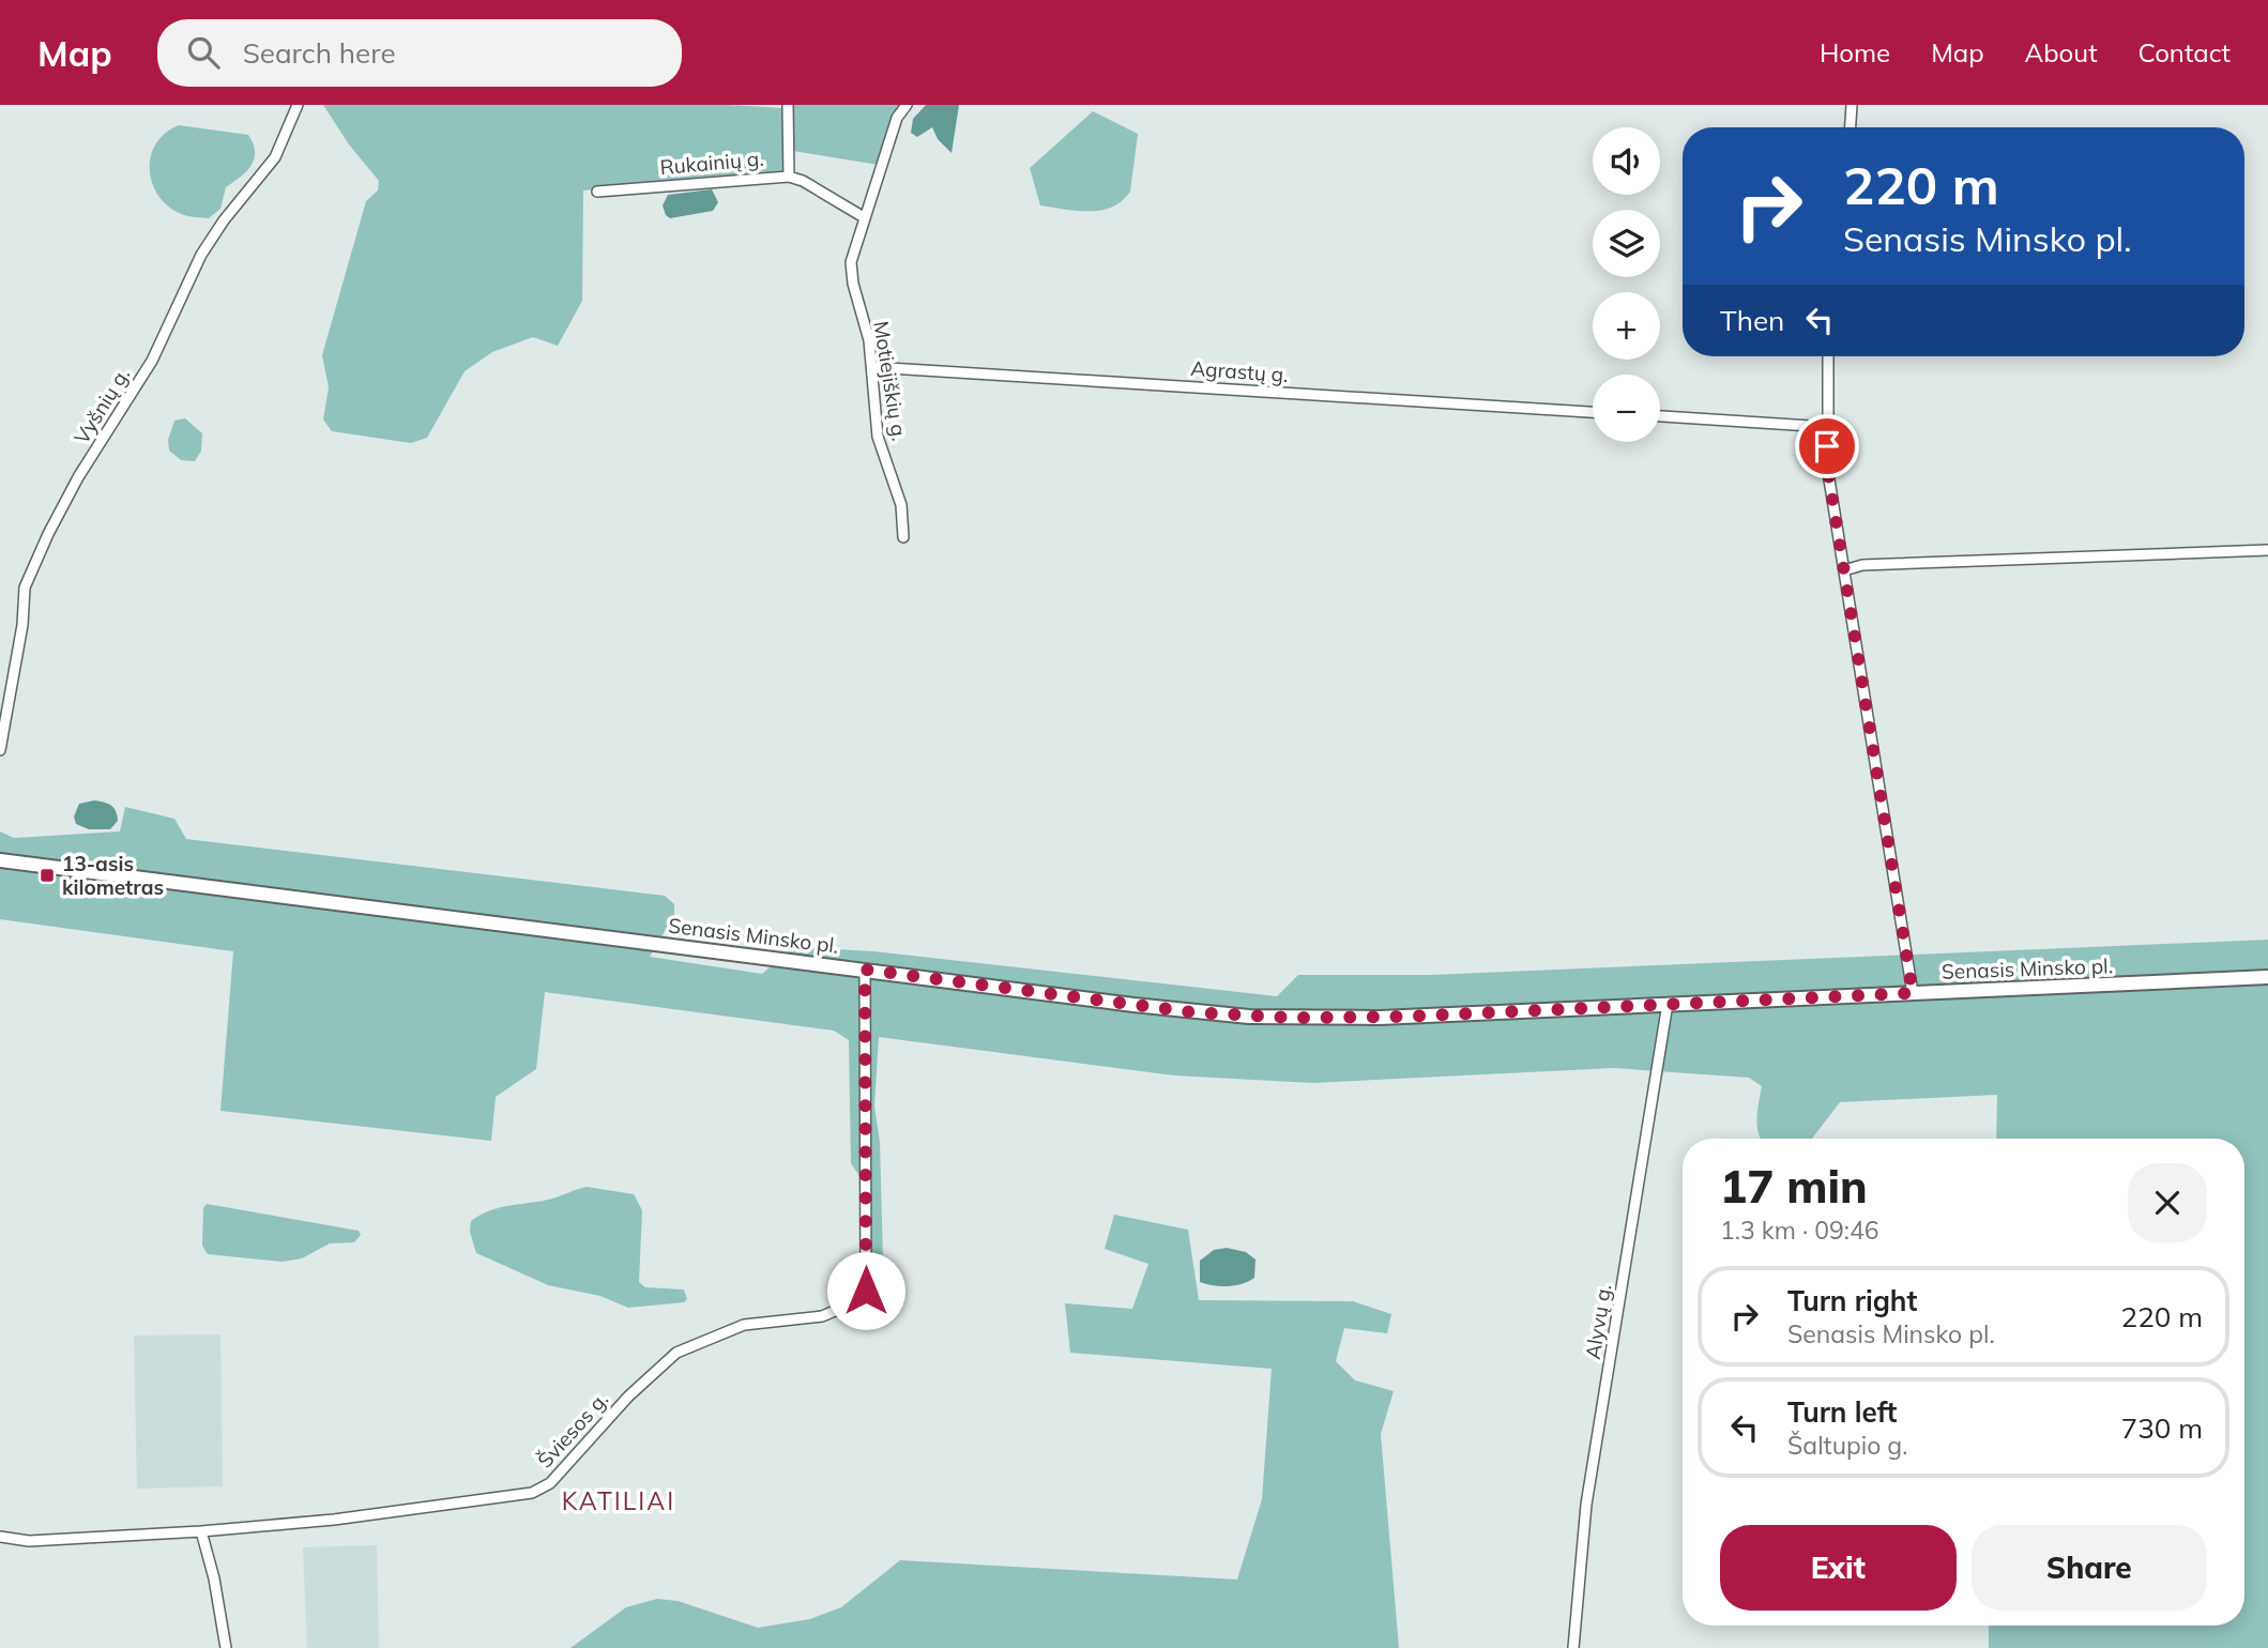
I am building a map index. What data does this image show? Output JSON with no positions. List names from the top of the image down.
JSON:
{
  "streets": {
    "main road": ["Senasis Minsko pl."],
    "street": [
      "Rukainių g.",
      "Agrastų g.",
      "Motiejiškių g.",
      "Vyšnių g.",
      "Alyvų g.",
      "Šviesos g."
    ]
  },
  "crossings": [
    ["Rukainių g.", "Motiejiškių g."],
    ["Agrastų g.", "Motiejiškių g."],
    ["Senasis Minsko pl.", "Alyvų g."],
    ["Senasis Minsko pl.", "Šviesos g."]
  ],
  "districts": ["KATILIAI"],
  "places": {
    "transit": ["13-asis kilometras"]
  },
  "page": {
    "header": "Map",
    "search": "Search here",
    "nav": [
      "Home",
      "Map",
      "About",
      "Contact"
    ],
    "map_buttons": ["+", "−"],
    "turn": ["220 m", "Senasis Minsko pl."],
    "then": "Then",
    "heading": ["17 min", "1.3 km · 09:46"],
    "list": [
      {
        "name": "Turn right",
        "note": "Senasis Minsko pl.",
        "value": "220 m"
      },
      {
        "name": "Turn left",
        "note": "Šaltupio g.",
        "value": "730 m"
      }
    ],
    "buttons": ["Exit", "Share"]
  }
}
